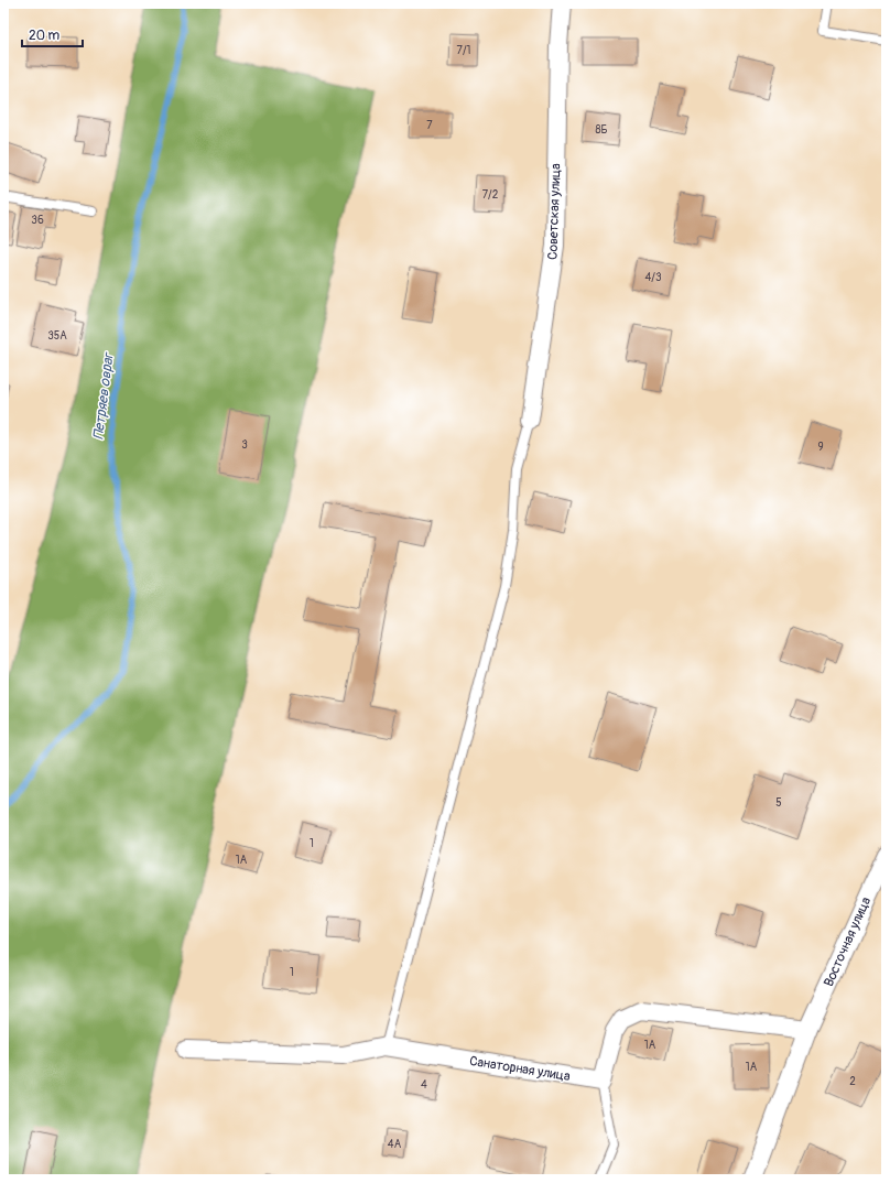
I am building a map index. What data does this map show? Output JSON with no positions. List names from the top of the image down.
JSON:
{
  "streets": {
    "street": ["Советская улица", "Восточная улица", "Санаторная улица"]
  },
  "water": ["Петряев овраг"],
  "house_numbers": [
    "7/1",
    "7",
    "8Б",
    "7/2",
    "36",
    "4/3",
    "35А",
    "3",
    "9",
    "5",
    "1",
    "1А",
    "1",
    "1А",
    "1А",
    "2",
    "4",
    "4А"
  ],
  "scale_bar": "20 m"
}
